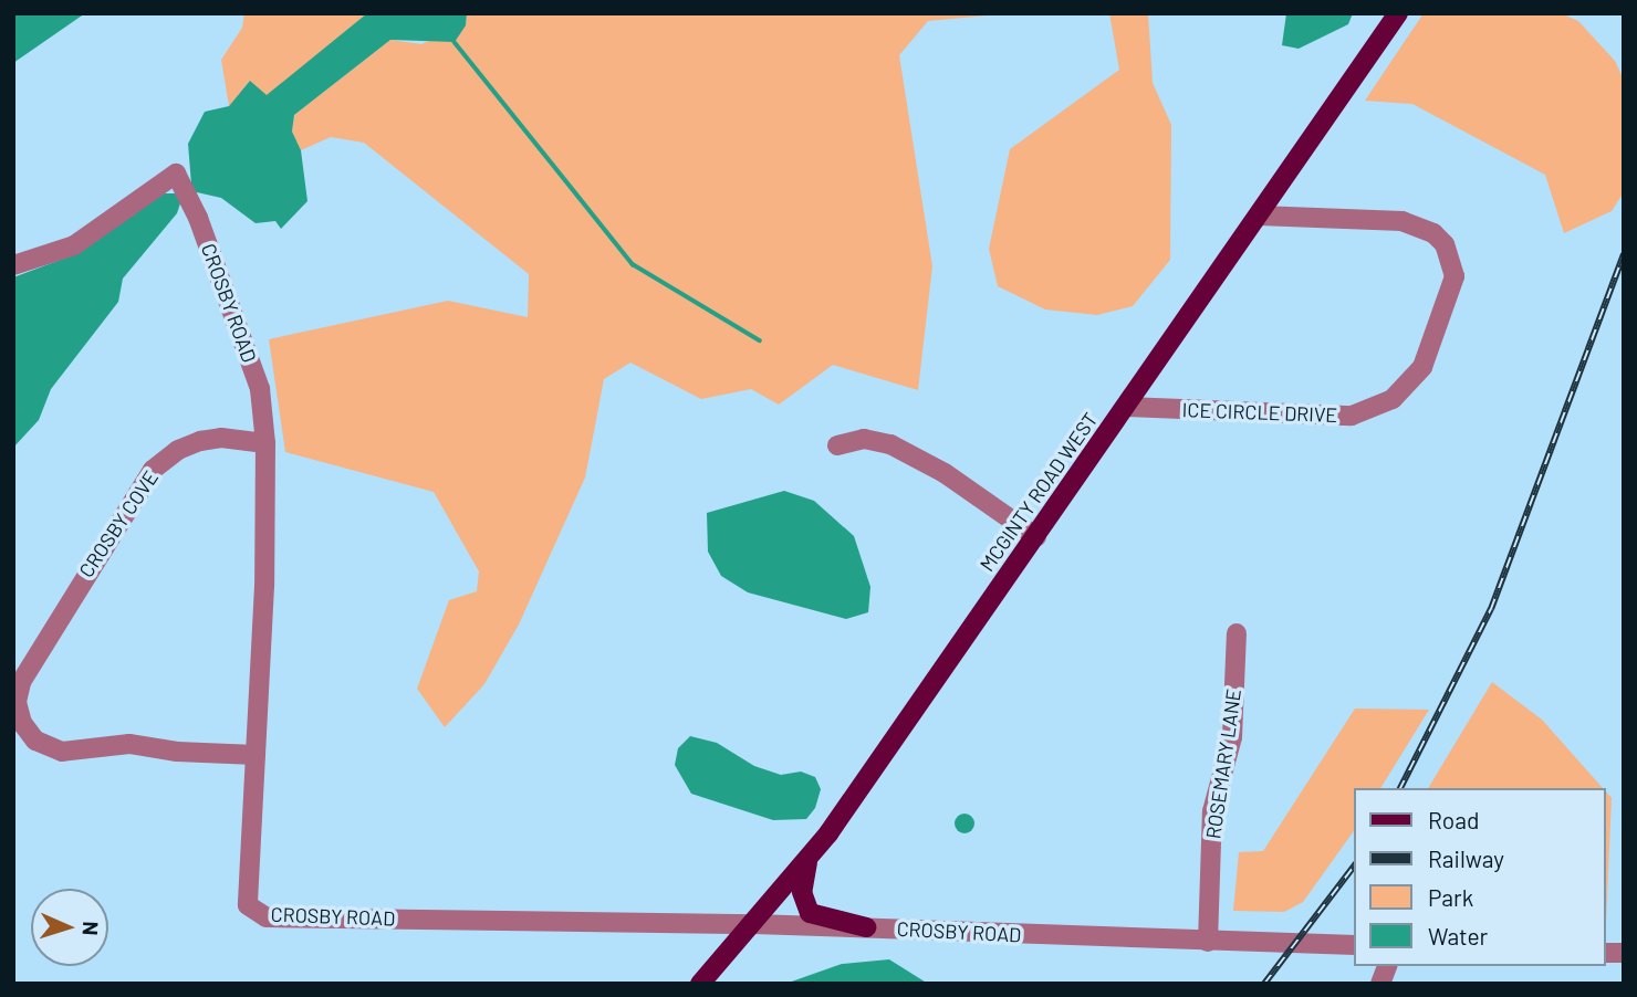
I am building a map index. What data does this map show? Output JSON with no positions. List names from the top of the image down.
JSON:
{
  "streets": {
    "main road": ["MCGINTY ROAD WEST"],
    "street": [
      "CROSBY ROAD",
      "ICE CIRCLE DRIVE",
      "CROSBY COVE",
      "ROSEMARY LANE"
    ]
  },
  "crossings": [
    ["CROSBY ROAD", "MCGINTY ROAD WEST"],
    ["CROSBY ROAD", "CROSBY COVE"],
    ["CROSBY ROAD", "ROSEMARY LANE"],
    ["ICE CIRCLE DRIVE", "MCGINTY ROAD WEST"]
  ],
  "legend": [
    "Road",
    "Railway",
    "Park",
    "Water"
  ],
  "north": "right"
}
